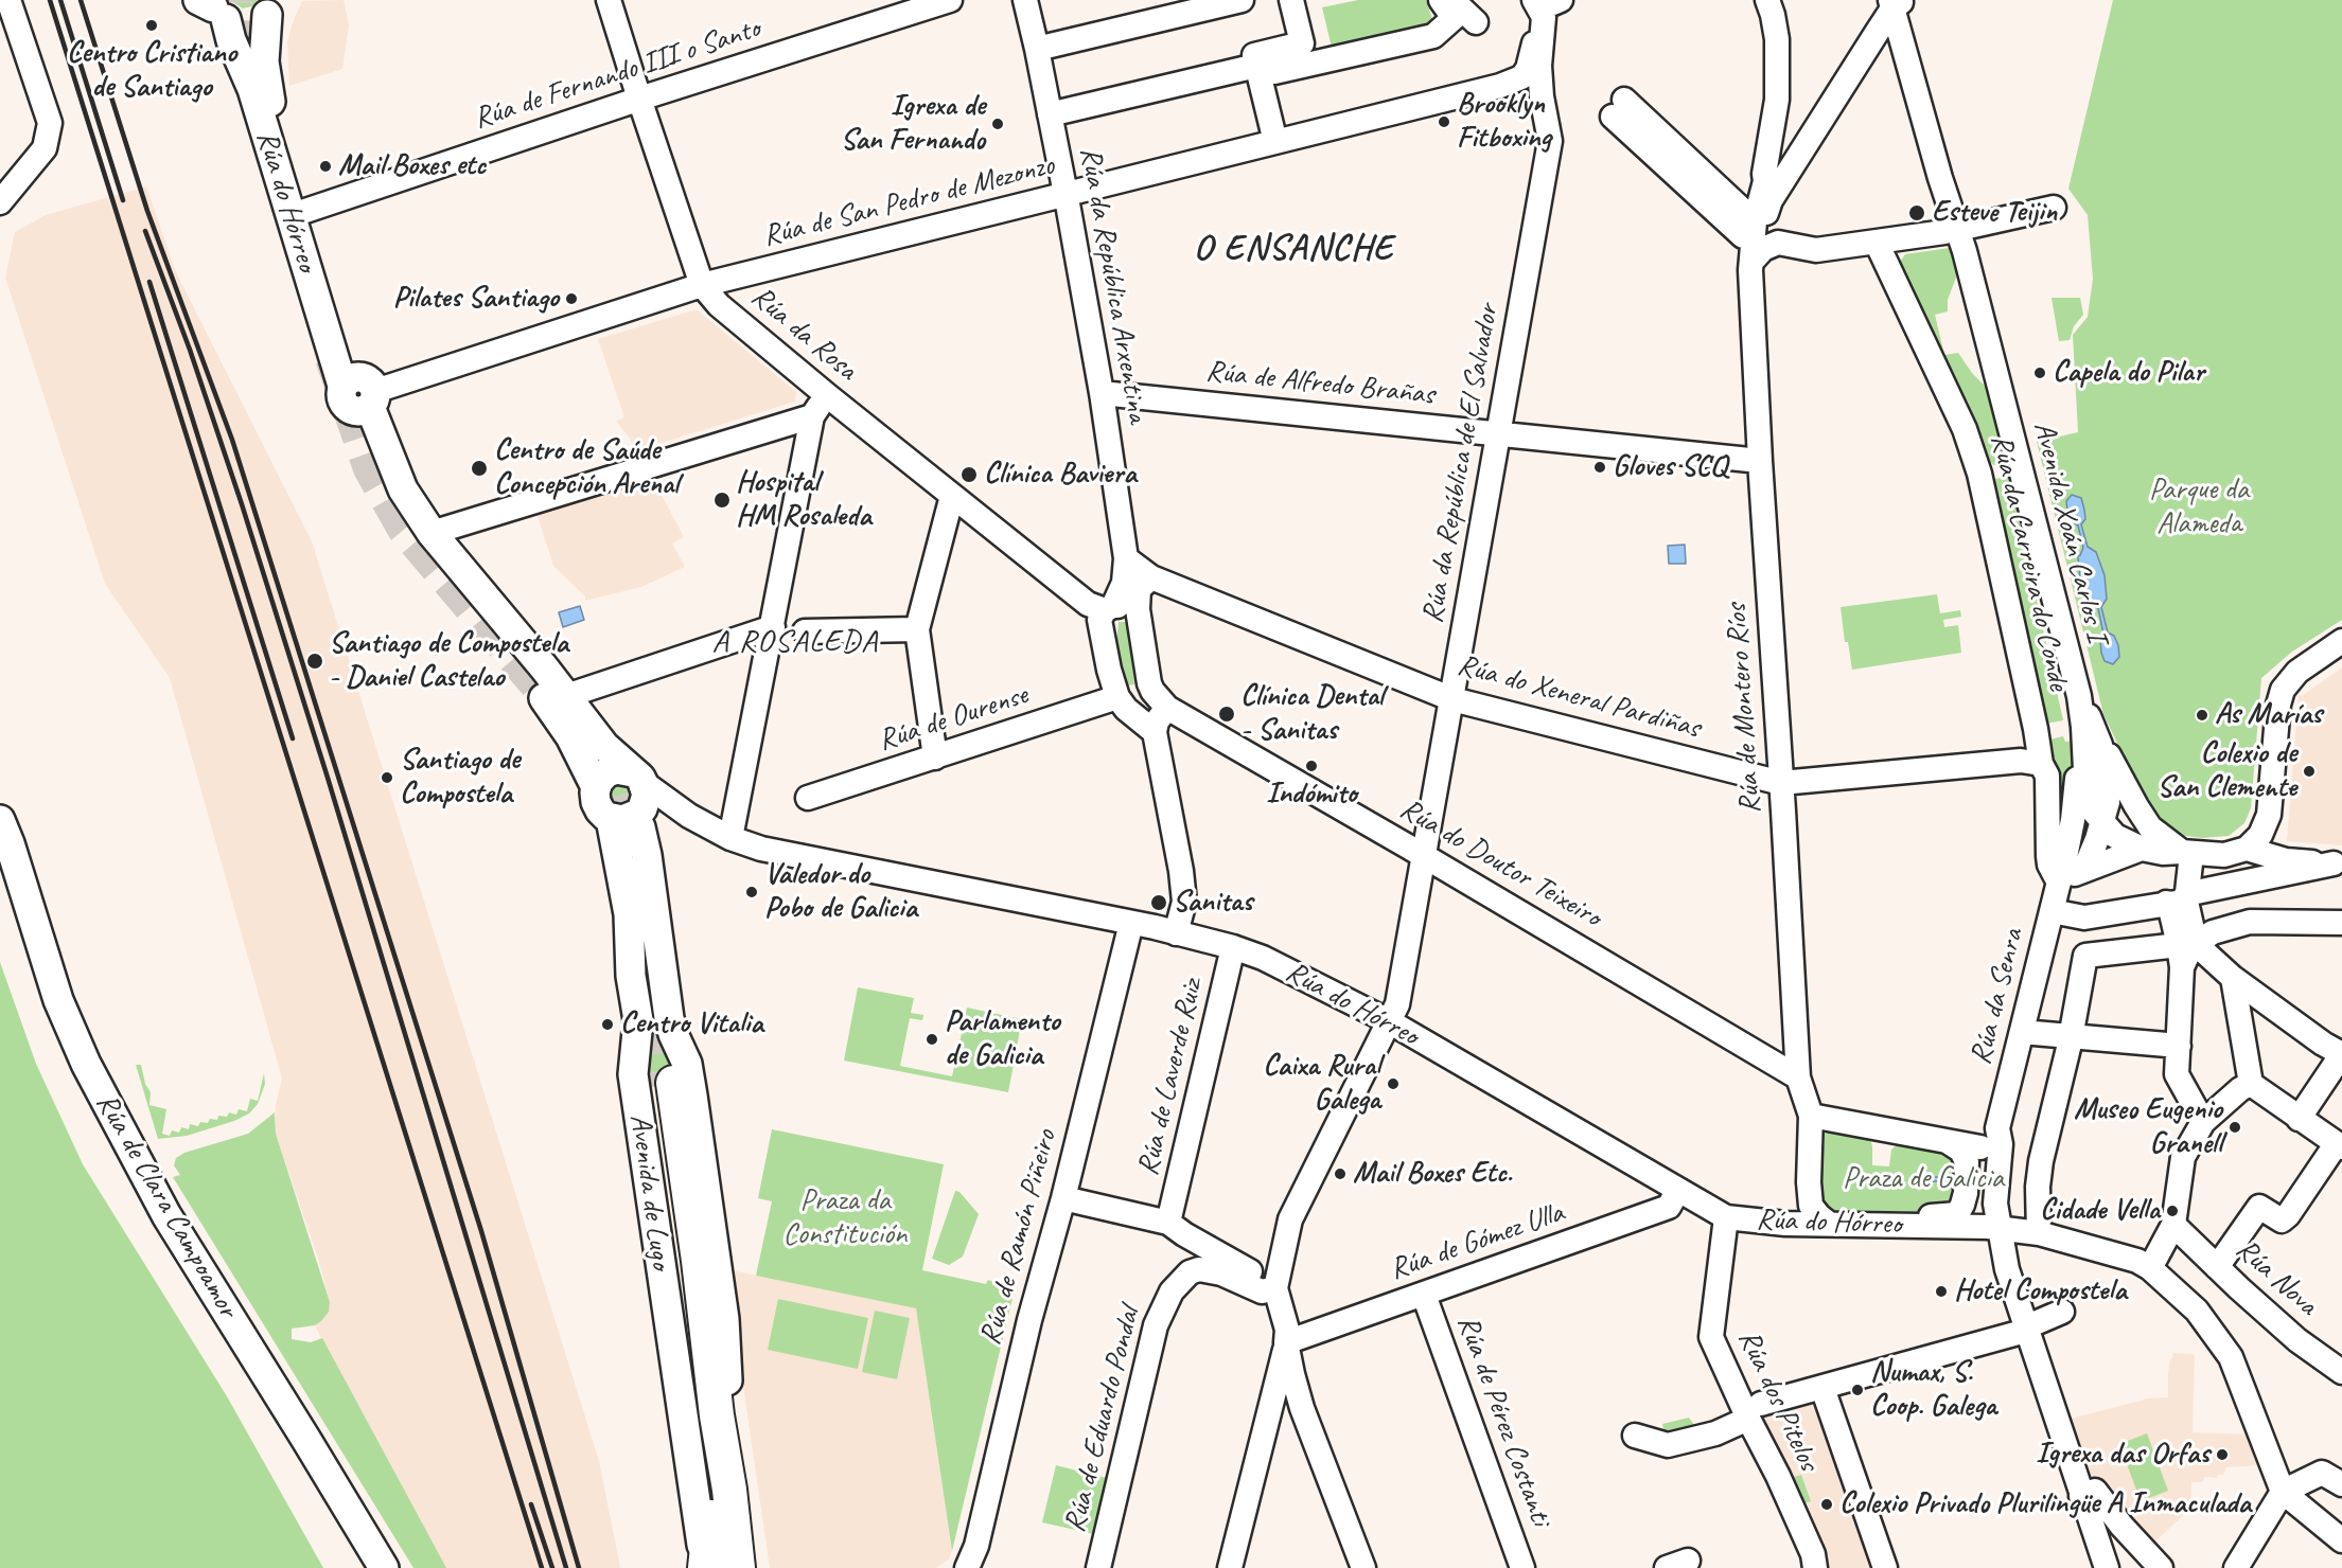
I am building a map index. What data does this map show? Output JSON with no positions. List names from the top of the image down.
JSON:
{
  "streets": {
    "highway": ["Avenida de Lugo"],
    "main road": ["Rúa do Hórreo", "Rúa de Clara Campoamor"],
    "street": [
      "Rúa de Fernando III o Santo",
      "Rúa de San Pedro de Mezonzo",
      "Rúa da República Arxentina",
      "Rúa da Rosa",
      "Rúa de Alfredo Brañas",
      "Rúa da República de El Salvador",
      "Avenida Xoán Carlos I",
      "Rúa da Carreira do Conde",
      "Rúa do Xeneral Pardiñas",
      "Rúa de Montero Ríos",
      "Rúa de Ourense",
      "Rúa do Doutor Teixeiro",
      "Rúa da Senra",
      "Rúa de Laverde Ruiz",
      "Rúa de Ramón Piñeiro",
      "Rúa de Gómez Ulla",
      "Rúa Nova",
      "Rúa dos Pitelos",
      "Rúa de Eduardo Pondal",
      "Rúa de Pérez Costanti"
    ]
  },
  "crossings": [
    ["Rúa de Fernando III o Santo", "Rúa do Hórreo"],
    ["Rúa de Fernando III o Santo", "Rúa da Rosa"],
    ["Rúa do Hórreo", "Rúa de San Pedro de Mezonzo"],
    ["Rúa do Hórreo", "Rúa da República de El Salvador"],
    ["Rúa do Hórreo", "Rúa de Montero Ríos"],
    ["Rúa do Hórreo", "Rúa da Senra"],
    ["Rúa do Hórreo", "Rúa de Laverde Ruiz"],
    ["Rúa do Hórreo", "Avenida de Lugo"],
    ["Rúa do Hórreo", "Rúa de Ramón Piñeiro"],
    ["Rúa do Hórreo", "Rúa de Gómez Ulla"],
    ["Rúa do Hórreo", "Rúa dos Pitelos"],
    ["Rúa de San Pedro de Mezonzo", "Rúa da República Arxentina"],
    ["Rúa de San Pedro de Mezonzo", "Rúa da Rosa"],
    ["Rúa de San Pedro de Mezonzo", "Rúa da República de El Salvador"],
    ["Rúa da República Arxentina", "Rúa da Rosa"],
    ["Rúa da República Arxentina", "Rúa de Alfredo Brañas"],
    ["Rúa da República Arxentina", "Rúa do Xeneral Pardiñas"],
    ["Rúa de Alfredo Brañas", "Rúa da República de El Salvador"],
    ["Rúa de Alfredo Brañas", "Rúa de Montero Ríos"],
    ["Rúa da República de El Salvador", "Rúa do Xeneral Pardiñas"],
    ["Rúa da República de El Salvador", "Rúa do Doutor Teixeiro"],
    ["Rúa da República de El Salvador", "Rúa de Eduardo Pondal"],
    ["Avenida Xoán Carlos I", "Rúa de Montero Ríos"],
    ["Rúa da Carreira do Conde", "Rúa do Xeneral Pardiñas"],
    ["Rúa do Xeneral Pardiñas", "Rúa de Montero Ríos"],
    ["Rúa de Montero Ríos", "Rúa do Doutor Teixeiro"],
    ["Rúa de Gómez Ulla", "Rúa de Pérez Costanti"]
  ],
  "districts": ["O ENSANCHE", "A ROSALEDA"],
  "parks": ["Parque da Alameda", "Praza de Galicia", "Praza da Constitución"],
  "places": [
    "Centro Cristiano de Santiago",
    "Brooklyn Fitboxing",
    "Igrexa de San Fernando",
    "Mail Boxes etc",
    "Esteve Teijin",
    "Pilates Santiago",
    "Capela do Pilar",
    "Gloves SCQ",
    "Centro de Saúde Concepción Arenal",
    "Clínica Baviera",
    "Hospital HM Rosaleda",
    "Santiago de Compostela - Daniel Castelao",
    "Clínica Dental - Sanitas",
    "As Marías",
    "Indómito",
    "Colexio de San Clemente",
    "Santiago de Compostela",
    "Valedor do Pobo de Galicia",
    "Sanitas",
    "Centro Vitalia",
    "Parlamento de Galicia",
    "Caixa Rural Galega",
    "Museo Eugenio Granell",
    "Mail Boxes Etc.",
    "Cidade Vella",
    "Hotel Compostela",
    "Numax, S. Coop. Galega",
    "Igrexa das Orfas",
    "Colexio Privado Plurilingüe A Inmaculada"
  ]
}
